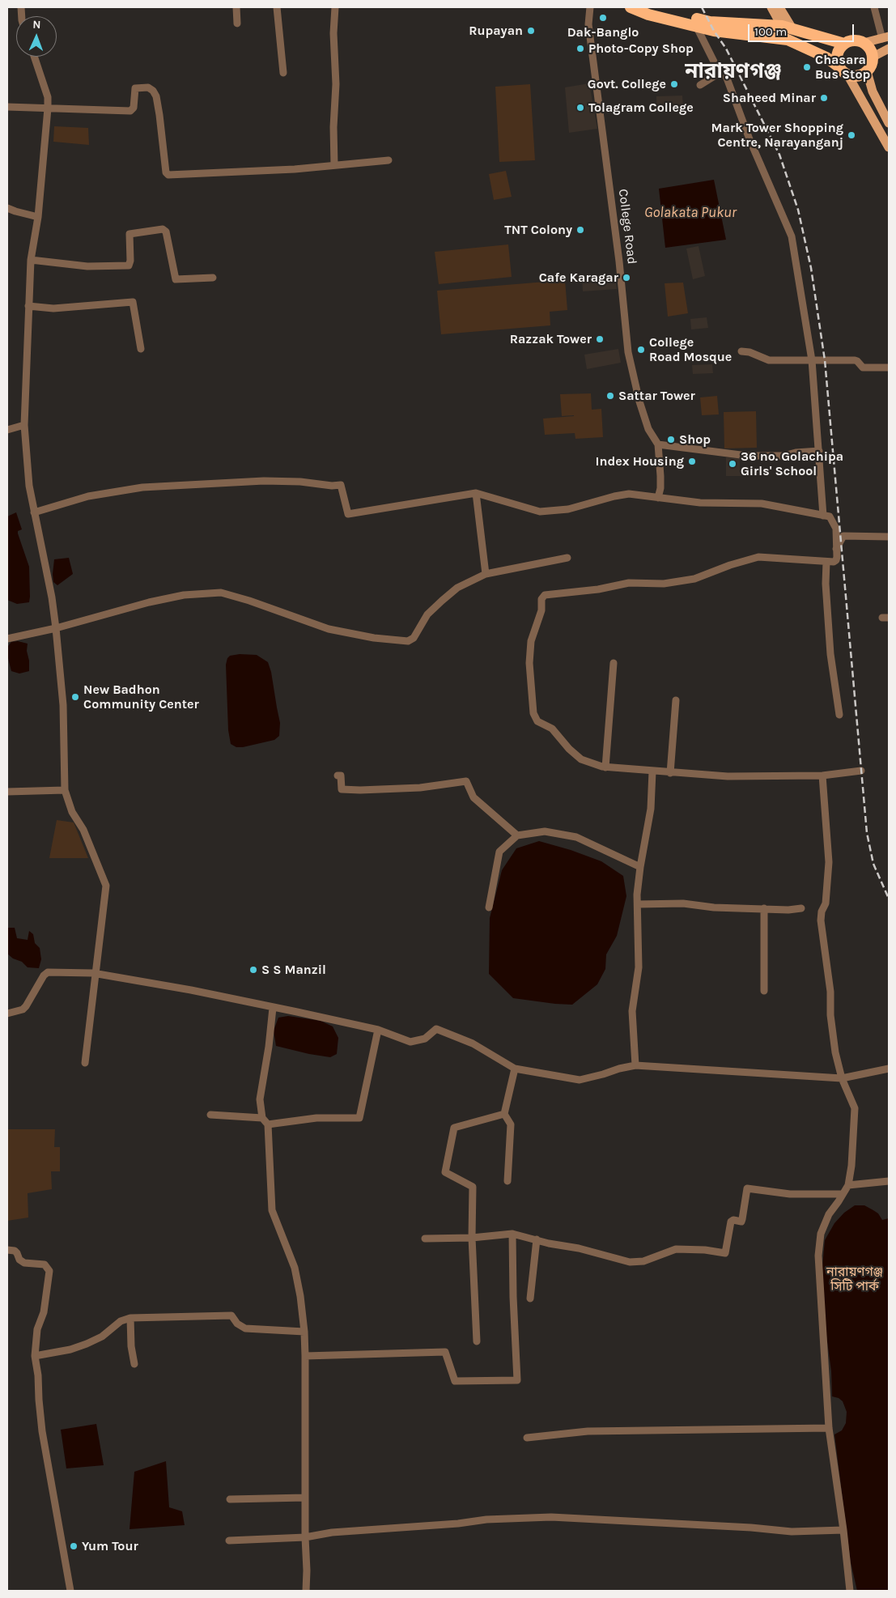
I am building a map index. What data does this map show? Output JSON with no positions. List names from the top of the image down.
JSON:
{
  "streets": {
    "street": ["College Road"]
  },
  "districts": ["নারায়ণগঞ্জ"],
  "water": ["Golakata Pukur"],
  "parks": ["নারায়ণগঞ্জ সিটি পার্ক"],
  "places": [
    "Dak-Banglo",
    "Rupayan",
    "Photo-Copy Shop",
    "Chasara Bus Stop",
    "Govt. College",
    "Shaheed Minar",
    "Tolagram College",
    "Mark Tower Shopping Centre, Narayanganj",
    "TNT Colony",
    "Cafe Karagar",
    "Razzak Tower",
    "College Road Mosque",
    "Sattar Tower",
    "Shop",
    "Index Housing",
    "36 no. Golachipa Girls' School",
    "New Badhon Community Center",
    "S S Manzil",
    "Yum Tour"
  ],
  "scale_bar": "100 m",
  "north": "top"
}
